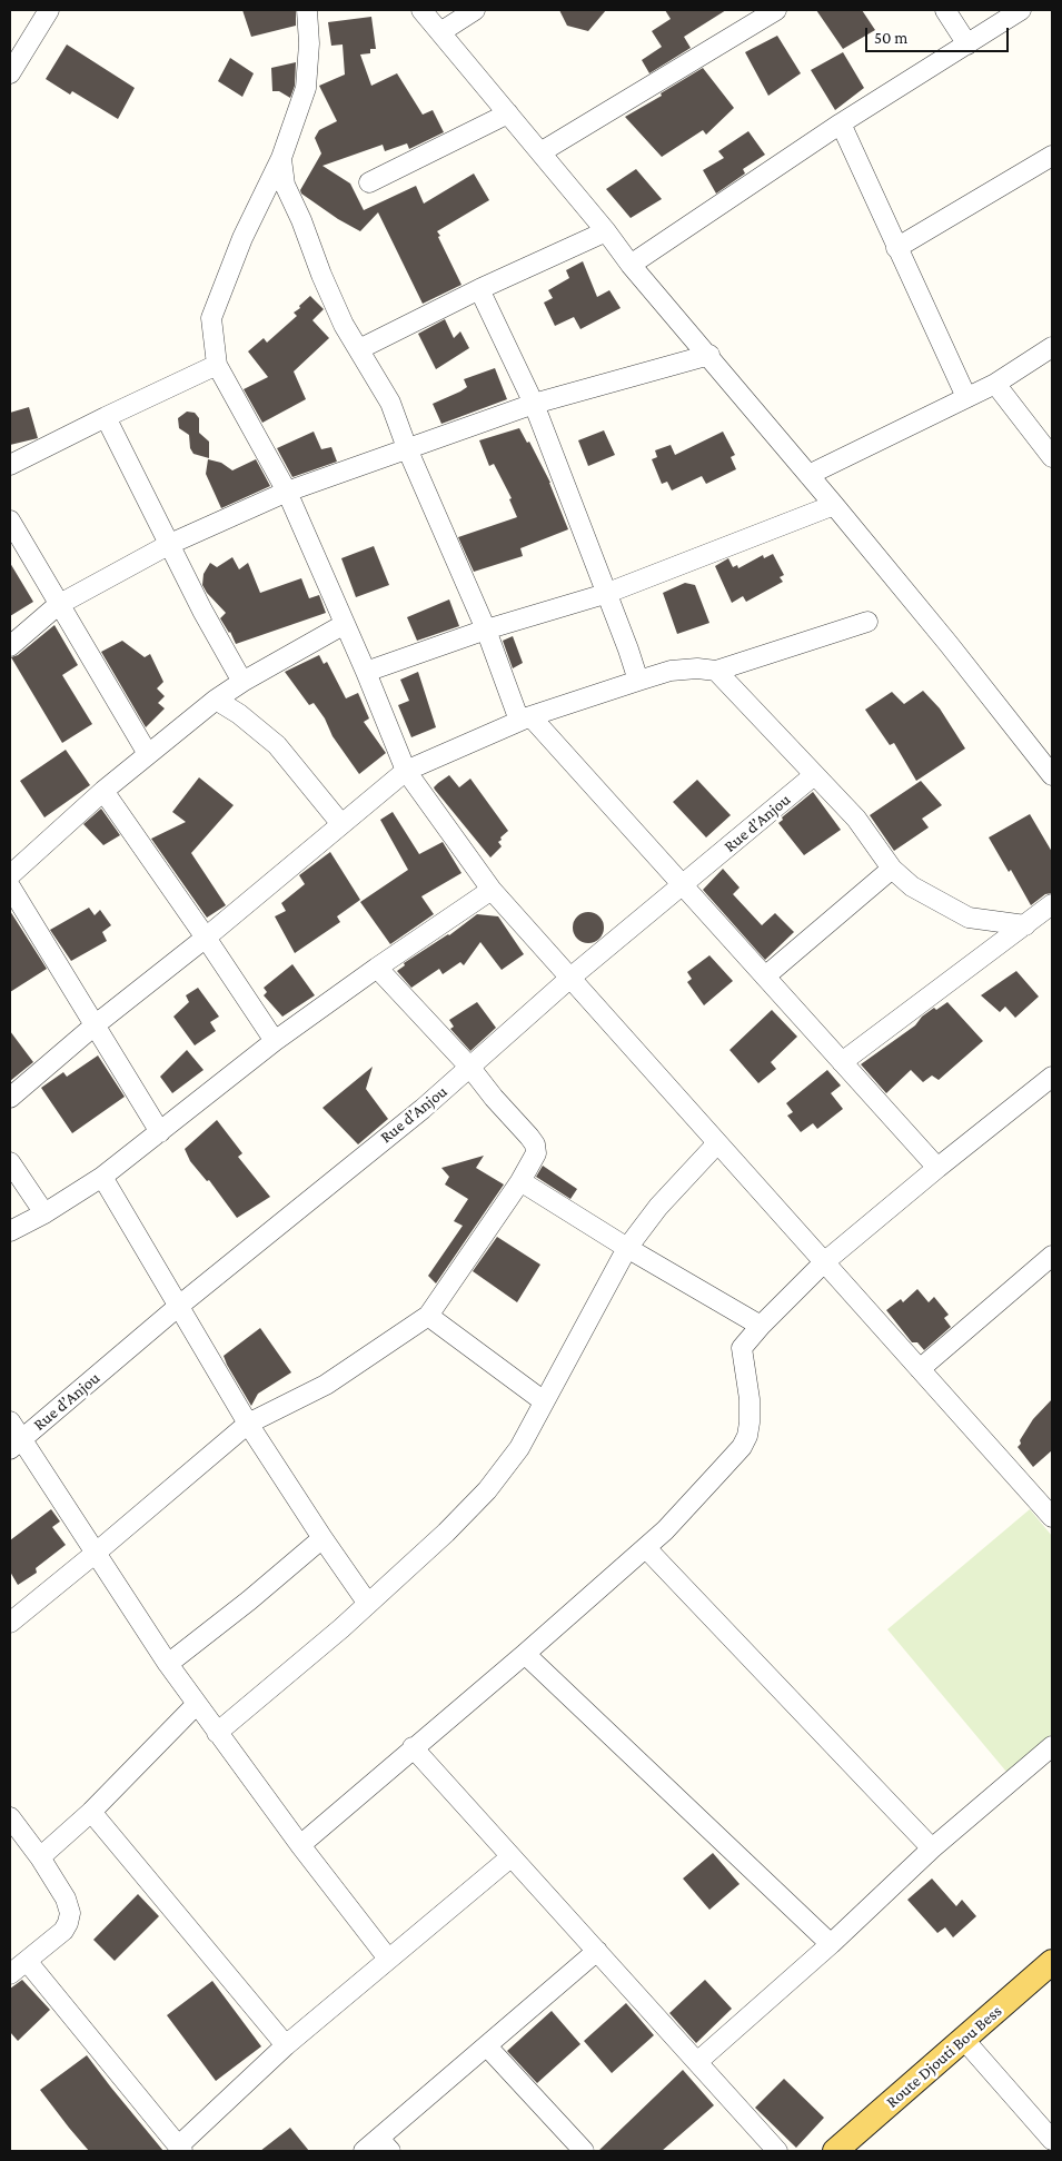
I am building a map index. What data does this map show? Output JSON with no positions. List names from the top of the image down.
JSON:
{
  "streets": {
    "main road": ["Route Djouti Bou Bess"],
    "street": ["Rue d’Anjou"]
  },
  "scale_bar": "50 m"
}
